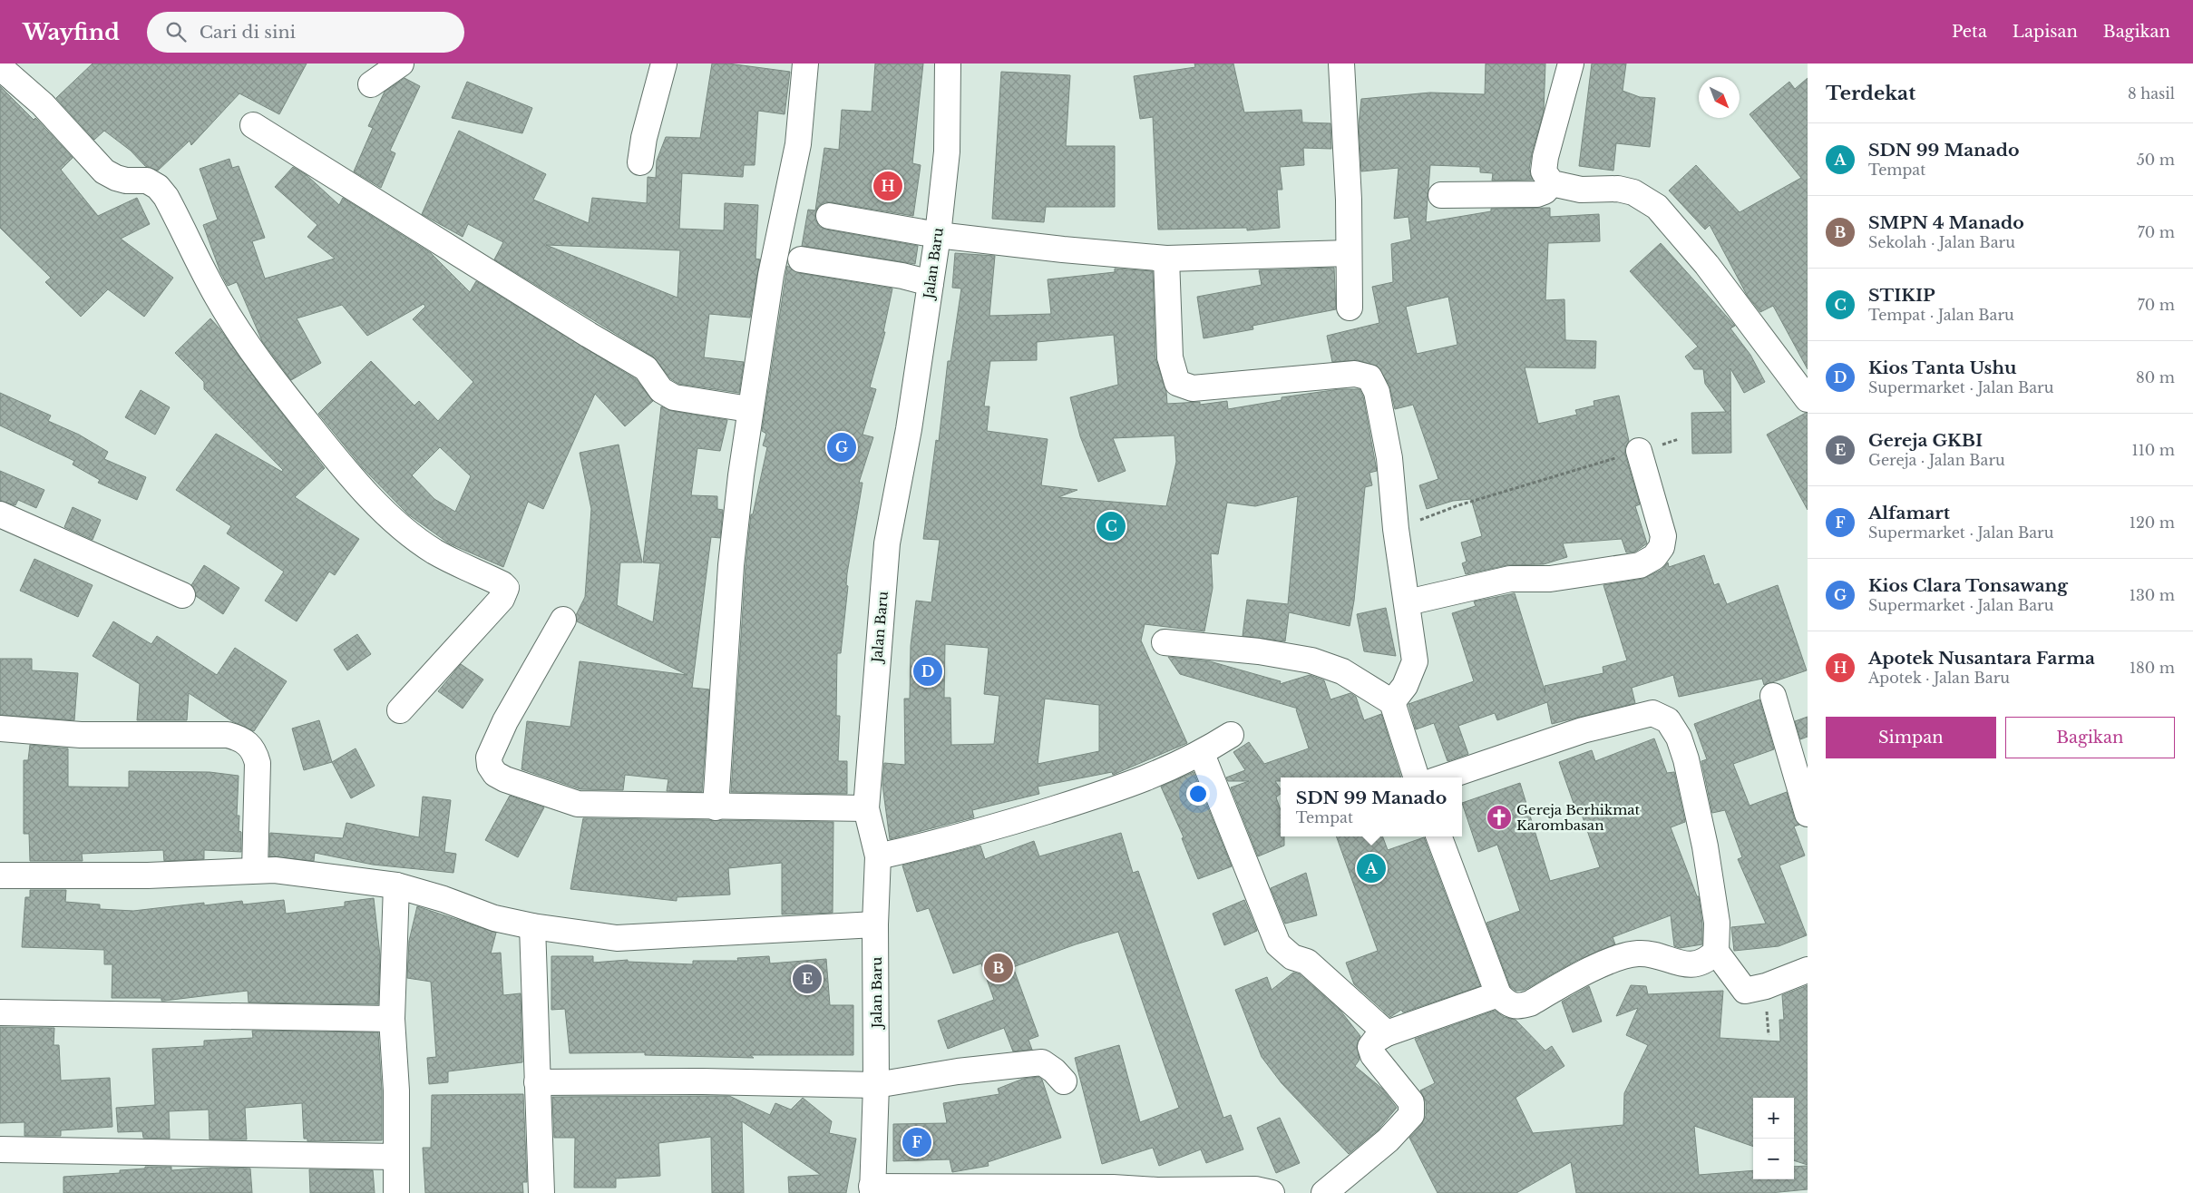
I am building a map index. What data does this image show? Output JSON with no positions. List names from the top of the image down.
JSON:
{
  "streets": {
    "street": ["Jalan Baru"]
  },
  "places": {
    "church": ["Gereja Berhikmat Karombasan"]
  },
  "north": "bottom right",
  "page": {
    "header": "Wayfind",
    "search": "Cari di sini",
    "nav": ["Peta", "Lapisan", "Bagikan"],
    "heading": ["Terdekat", "8 hasil"],
    "list": [
      {
        "mark": "A",
        "name": "SDN 99 Manado",
        "note": "Tempat",
        "value": "50 m"
      },
      {
        "mark": "B",
        "name": "SMPN 4 Manado",
        "note": "Sekolah · Jalan Baru",
        "value": "70 m"
      },
      {
        "mark": "C",
        "name": "STIKIP",
        "note": "Tempat · Jalan Baru",
        "value": "70 m"
      },
      {
        "mark": "D",
        "name": "Kios Tanta Ushu",
        "note": "Supermarket · Jalan Baru",
        "value": "80 m"
      },
      {
        "mark": "E",
        "name": "Gereja GKBI",
        "note": "Gereja · Jalan Baru",
        "value": "110 m"
      },
      {
        "mark": "F",
        "name": "Alfamart",
        "note": "Supermarket · Jalan Baru",
        "value": "120 m"
      },
      {
        "mark": "G",
        "name": "Kios Clara Tonsawang",
        "note": "Supermarket · Jalan Baru",
        "value": "130 m"
      },
      {
        "mark": "H",
        "name": "Apotek Nusantara Farma",
        "note": "Apotek · Jalan Baru",
        "value": "180 m"
      }
    ],
    "pins": [
      "H",
      "G",
      "C",
      "D",
      "A",
      "B",
      "E",
      "F"
    ],
    "buttons": ["Simpan", "Bagikan"],
    "popup": ["SDN 99 Manado", "Tempat"],
    "map_buttons": ["+", "−"]
  }
}
